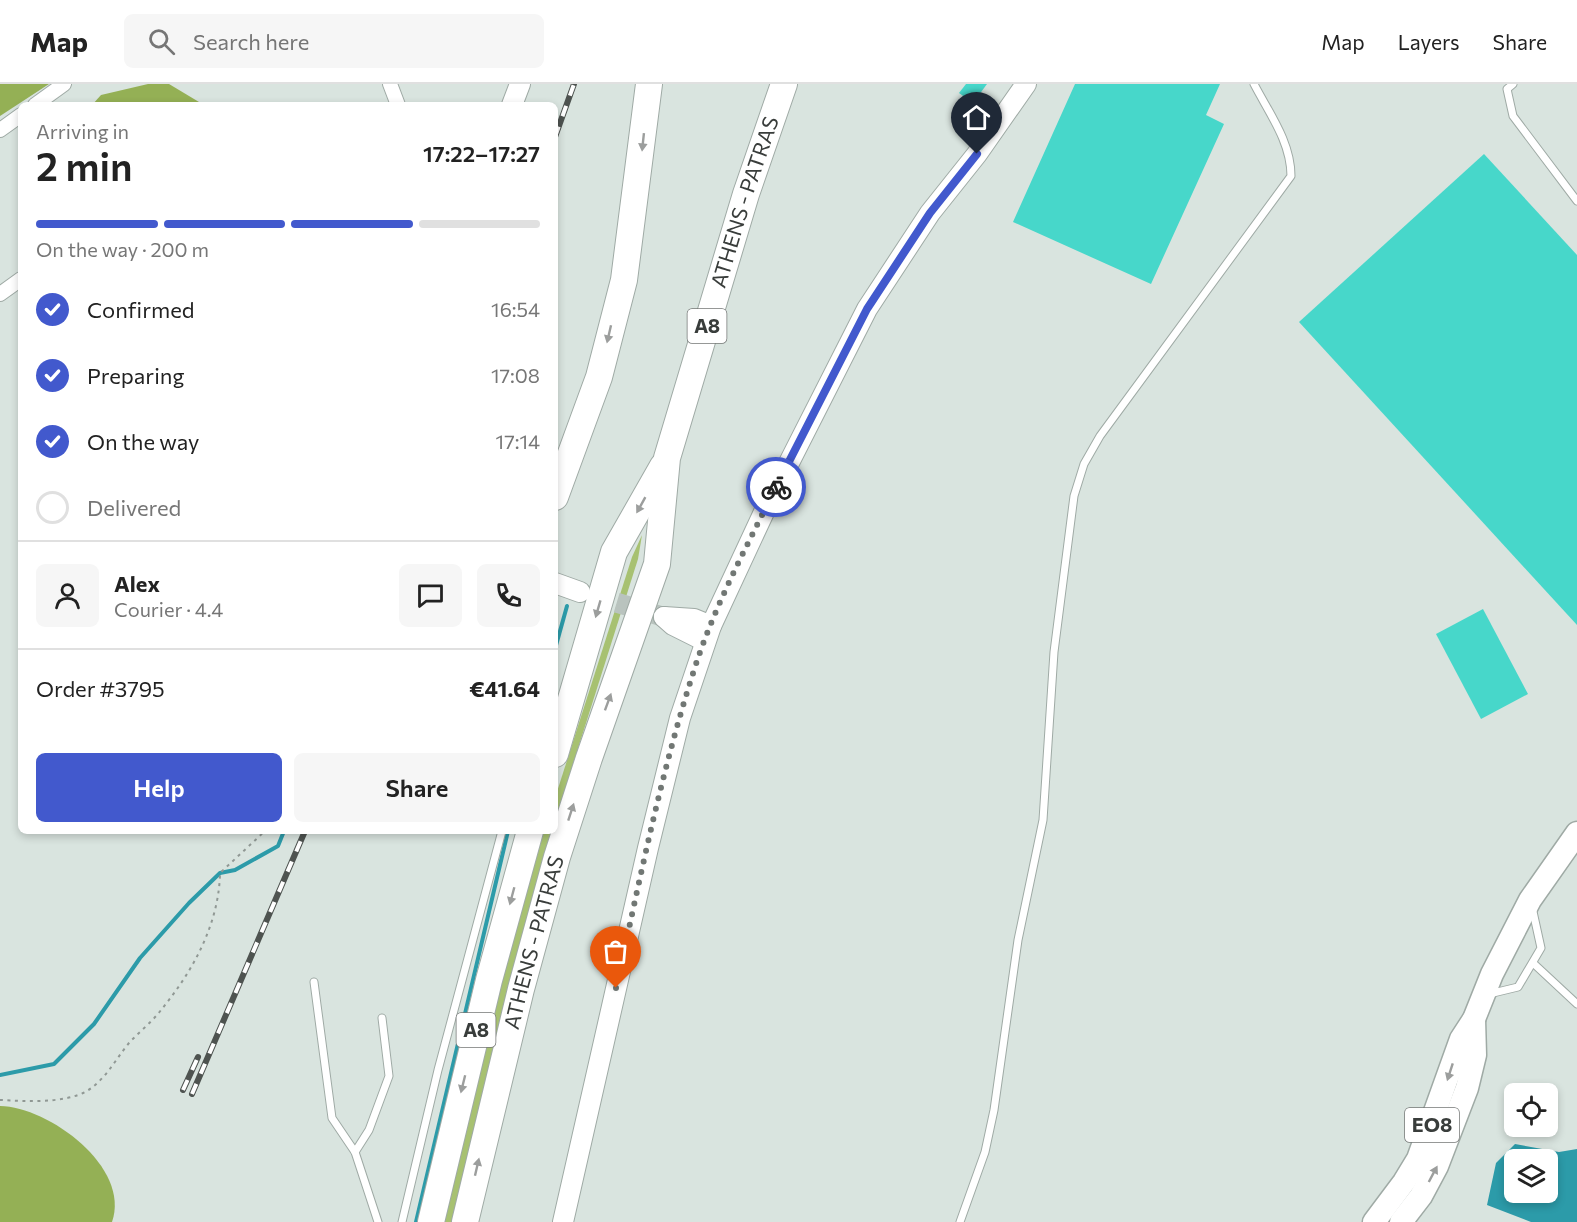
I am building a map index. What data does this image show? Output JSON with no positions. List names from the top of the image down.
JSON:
{
  "streets": {
    "highway": ["ATHENS - PATRAS", "Α8"],
    "main road": ["ΕΟ8"]
  },
  "page": {
    "header": "Map",
    "search": "Search here",
    "nav": ["Map", "Layers", "Share"],
    "heading": ["2 min", "Arriving in", "17:22–17:27"],
    "panel": [
      "Alex",
      "Courier · 4.4",
      "Order #3795",
      "€41.64"
    ],
    "bar": "On the way · 200 m",
    "list": [
      ["Confirmed", "16:54"],
      ["Preparing", "17:08"],
      ["On the way", "17:14"],
      "Delivered"
    ],
    "buttons": ["Help", "Share"]
  }
}
